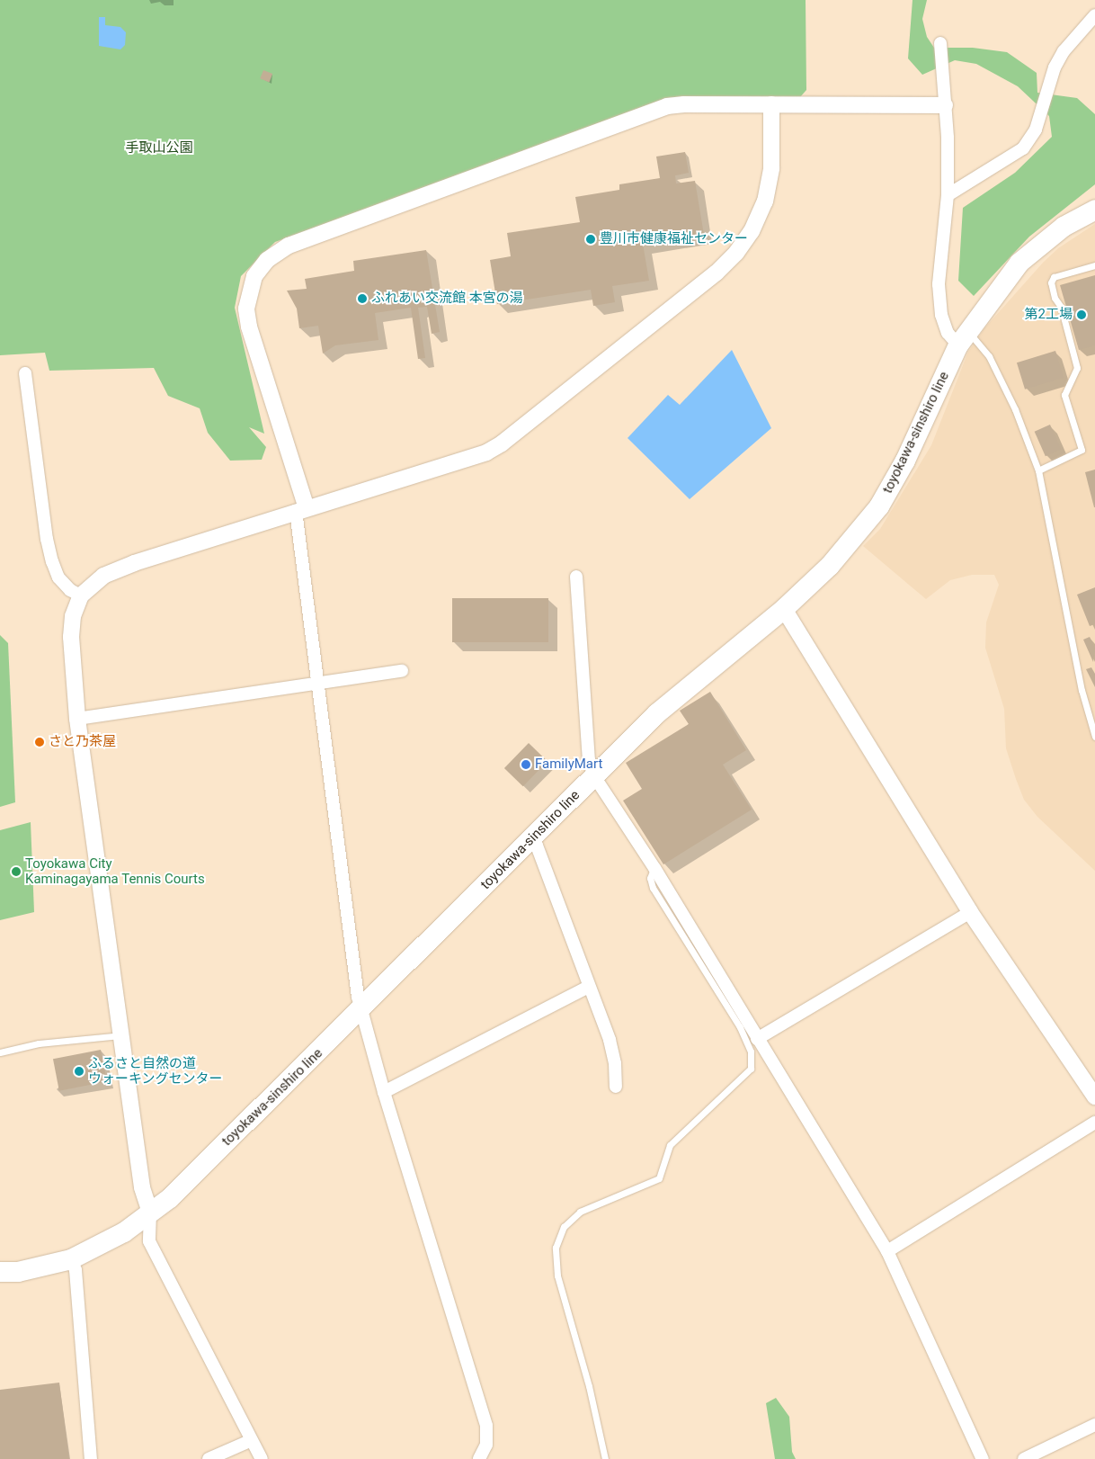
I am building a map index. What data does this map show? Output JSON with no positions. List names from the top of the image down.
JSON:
{
  "streets": {
    "main road": ["toyokawa-sinshiro line"]
  },
  "parks": ["手取山公園"],
  "places": [
    "豊川市健康福祉センター",
    "ふれあい交流館 本宮の湯",
    "第2工場",
    "さと乃茶屋",
    "FamilyMart",
    "Toyokawa City Kaminagayama Tennis Courts",
    "ふるさと自然の道 ウォーキングセンター"
  ]
}
